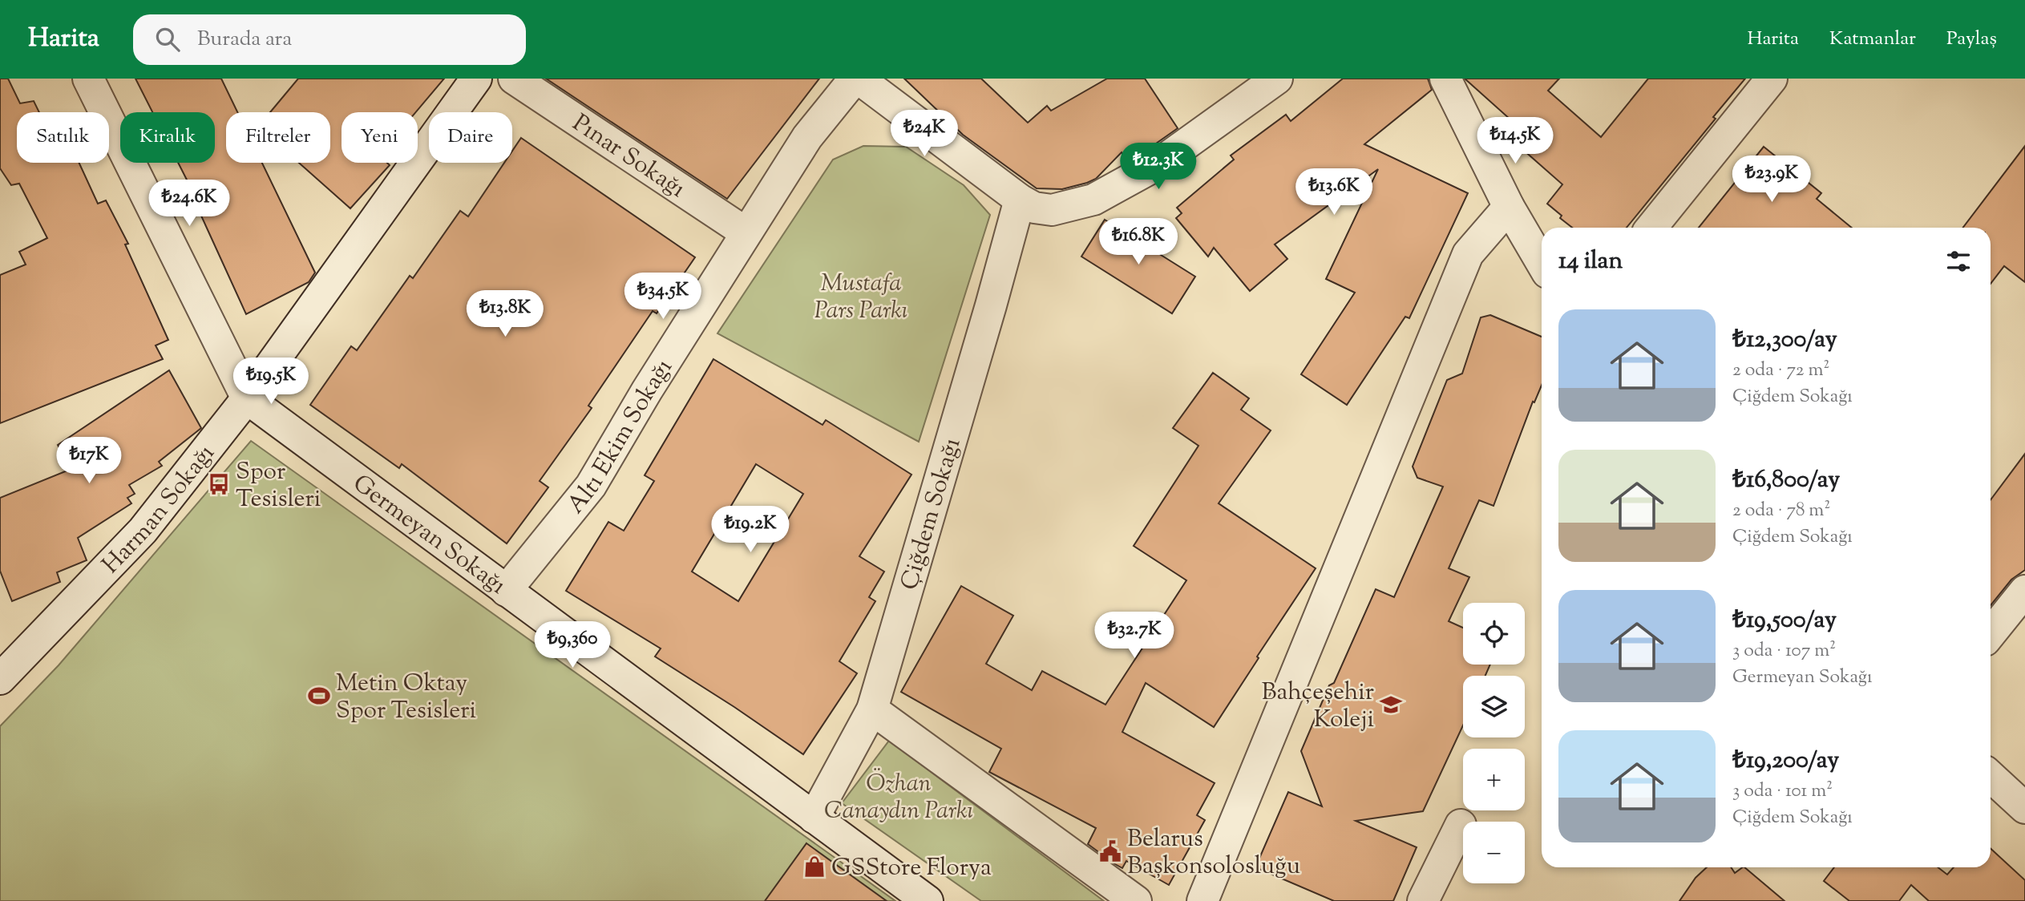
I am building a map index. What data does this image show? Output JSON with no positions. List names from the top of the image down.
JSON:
{
  "streets": {
    "street": [
      "Pınar Sokağı",
      "Altı Ekim Sokağı",
      "Harman Sokağı",
      "Çiğdem Sokağı",
      "Germeyan Sokağı"
    ]
  },
  "crossings": [
    ["Pınar Sokağı", "Altı Ekim Sokağı"],
    ["Altı Ekim Sokağı", "Çiğdem Sokağı"],
    ["Altı Ekim Sokağı", "Germeyan Sokağı"],
    ["Harman Sokağı", "Germeyan Sokağı"],
    ["Çiğdem Sokağı", "Germeyan Sokağı"]
  ],
  "parks": ["Mustafa Pars Parkı", "Özhan Canaydın Parkı"],
  "places": {
    "bus stop": ["Spor Tesisleri"],
    "sports": ["Metin Oktay Spor Tesisleri"],
    "school or university": ["Bahçeşehir Koleji"],
    "public building": ["Belarus Başkonsolosluğu"],
    "shop": ["GSStore Florya"]
  },
  "page": {
    "header": "Harita",
    "search": "Burada ara",
    "nav": ["Harita", "Katmanlar", "Paylaş"],
    "price": [
      "₺24K",
      "₺14.5K",
      "₺12.3K",
      "₺23.9K",
      "₺13.6K",
      "₺24.6K",
      "₺16.8K",
      "₺34.5K",
      "₺13.8K",
      "₺19.5K",
      "₺17K",
      "₺19.2K",
      "₺32.7K",
      "₺9,360"
    ],
    "chip": [
      "Satılık",
      "Kiralık",
      "Filtreler",
      "Yeni",
      "Daire"
    ],
    "heading": "14 ilan",
    "list": [
      {
        "name": "₺12,300/ay",
        "note": "2 oda · 72 m² · Çiğdem Sokağı"
      },
      {
        "name": "₺16,800/ay",
        "note": "2 oda · 78 m² · Çiğdem Sokağı"
      },
      {
        "name": "₺19,500/ay",
        "note": "3 oda · 107 m² · Germeyan Sokağı"
      },
      {
        "name": "₺19,200/ay",
        "note": "3 oda · 101 m² · Çiğdem Sokağı"
      }
    ],
    "map_buttons": ["+", "−"]
  }
}
